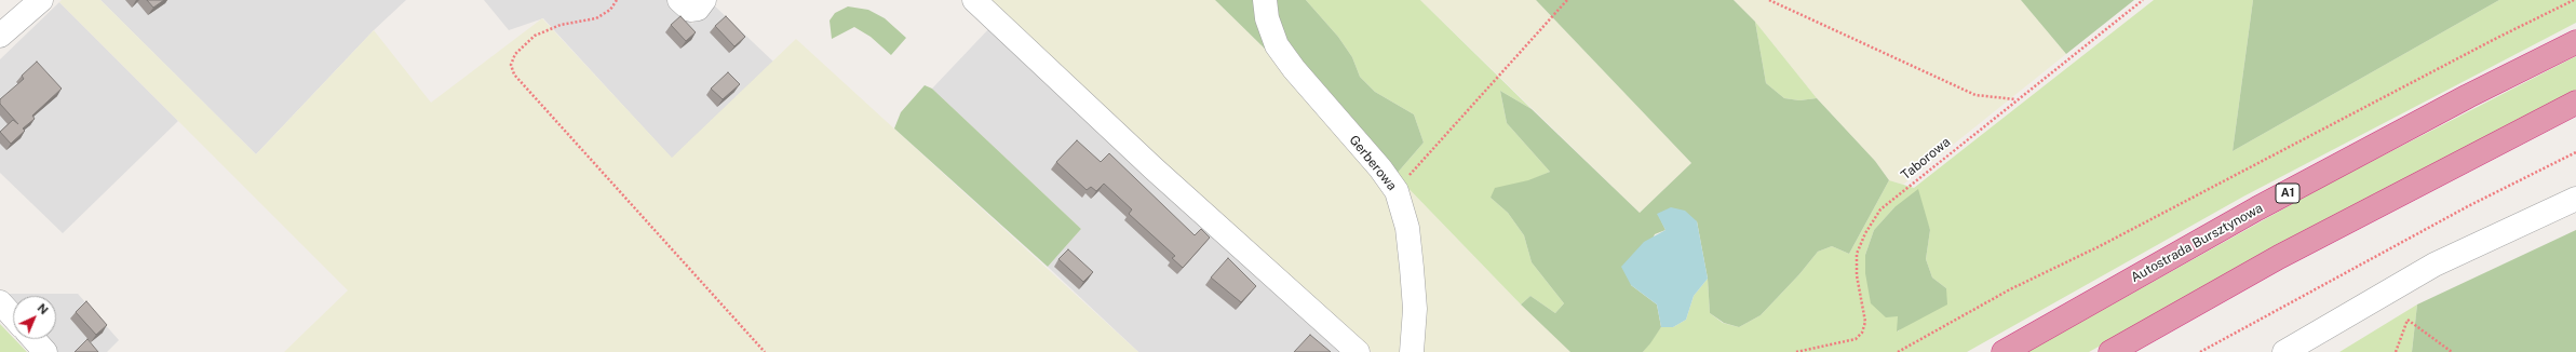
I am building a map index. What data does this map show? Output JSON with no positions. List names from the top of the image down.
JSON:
{
  "streets": {
    "highway": ["A1", "Autostrada Bursztynowa"],
    "street": ["Gerberowa"],
    "path": ["Taborowa"]
  },
  "north": "top right"
}
